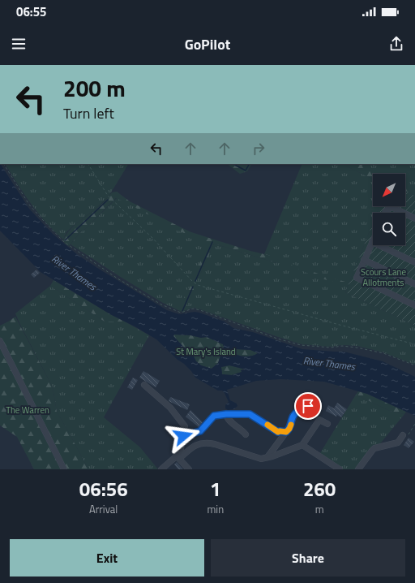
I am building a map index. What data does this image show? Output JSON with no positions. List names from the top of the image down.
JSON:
{
  "water": ["River Thames"],
  "parks": ["Scours Lane Allotments", "St Mary's Island", "The Warren"],
  "north": "bottom left",
  "page": {
    "status": "06:55",
    "header": "GoPilot",
    "turn": ["200 m", "Turn left"],
    "eta": [
      "06:56",
      "Arrival",
      "1",
      "min",
      "260",
      "m"
    ],
    "buttons": ["Exit", "Share"]
  }
}
